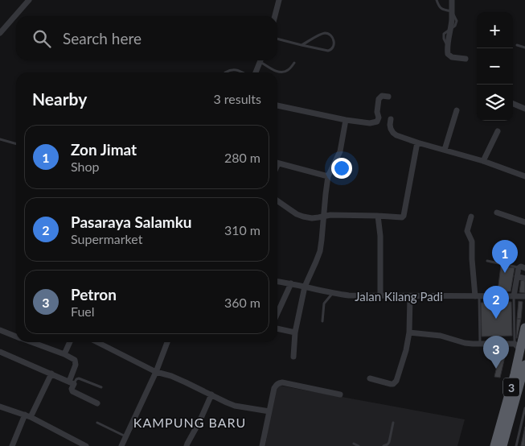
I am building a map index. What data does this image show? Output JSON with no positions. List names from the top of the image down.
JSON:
{
  "streets": {
    "highway": ["3"],
    "street": ["Jalan Kilang Padi"]
  },
  "districts": ["KAMPUNG BARU"],
  "page": {
    "map_buttons": ["+", "−"],
    "search": "Search here",
    "heading": ["Nearby", "3 results"],
    "list": [
      {
        "mark": "1",
        "name": "Zon Jimat",
        "note": "Shop",
        "value": "280 m"
      },
      {
        "mark": "2",
        "name": "Pasaraya Salamku",
        "note": "Supermarket",
        "value": "310 m"
      },
      {
        "mark": "3",
        "name": "Petron",
        "note": "Fuel",
        "value": "360 m"
      }
    ],
    "pins": ["1", "2", "3"]
  }
}
